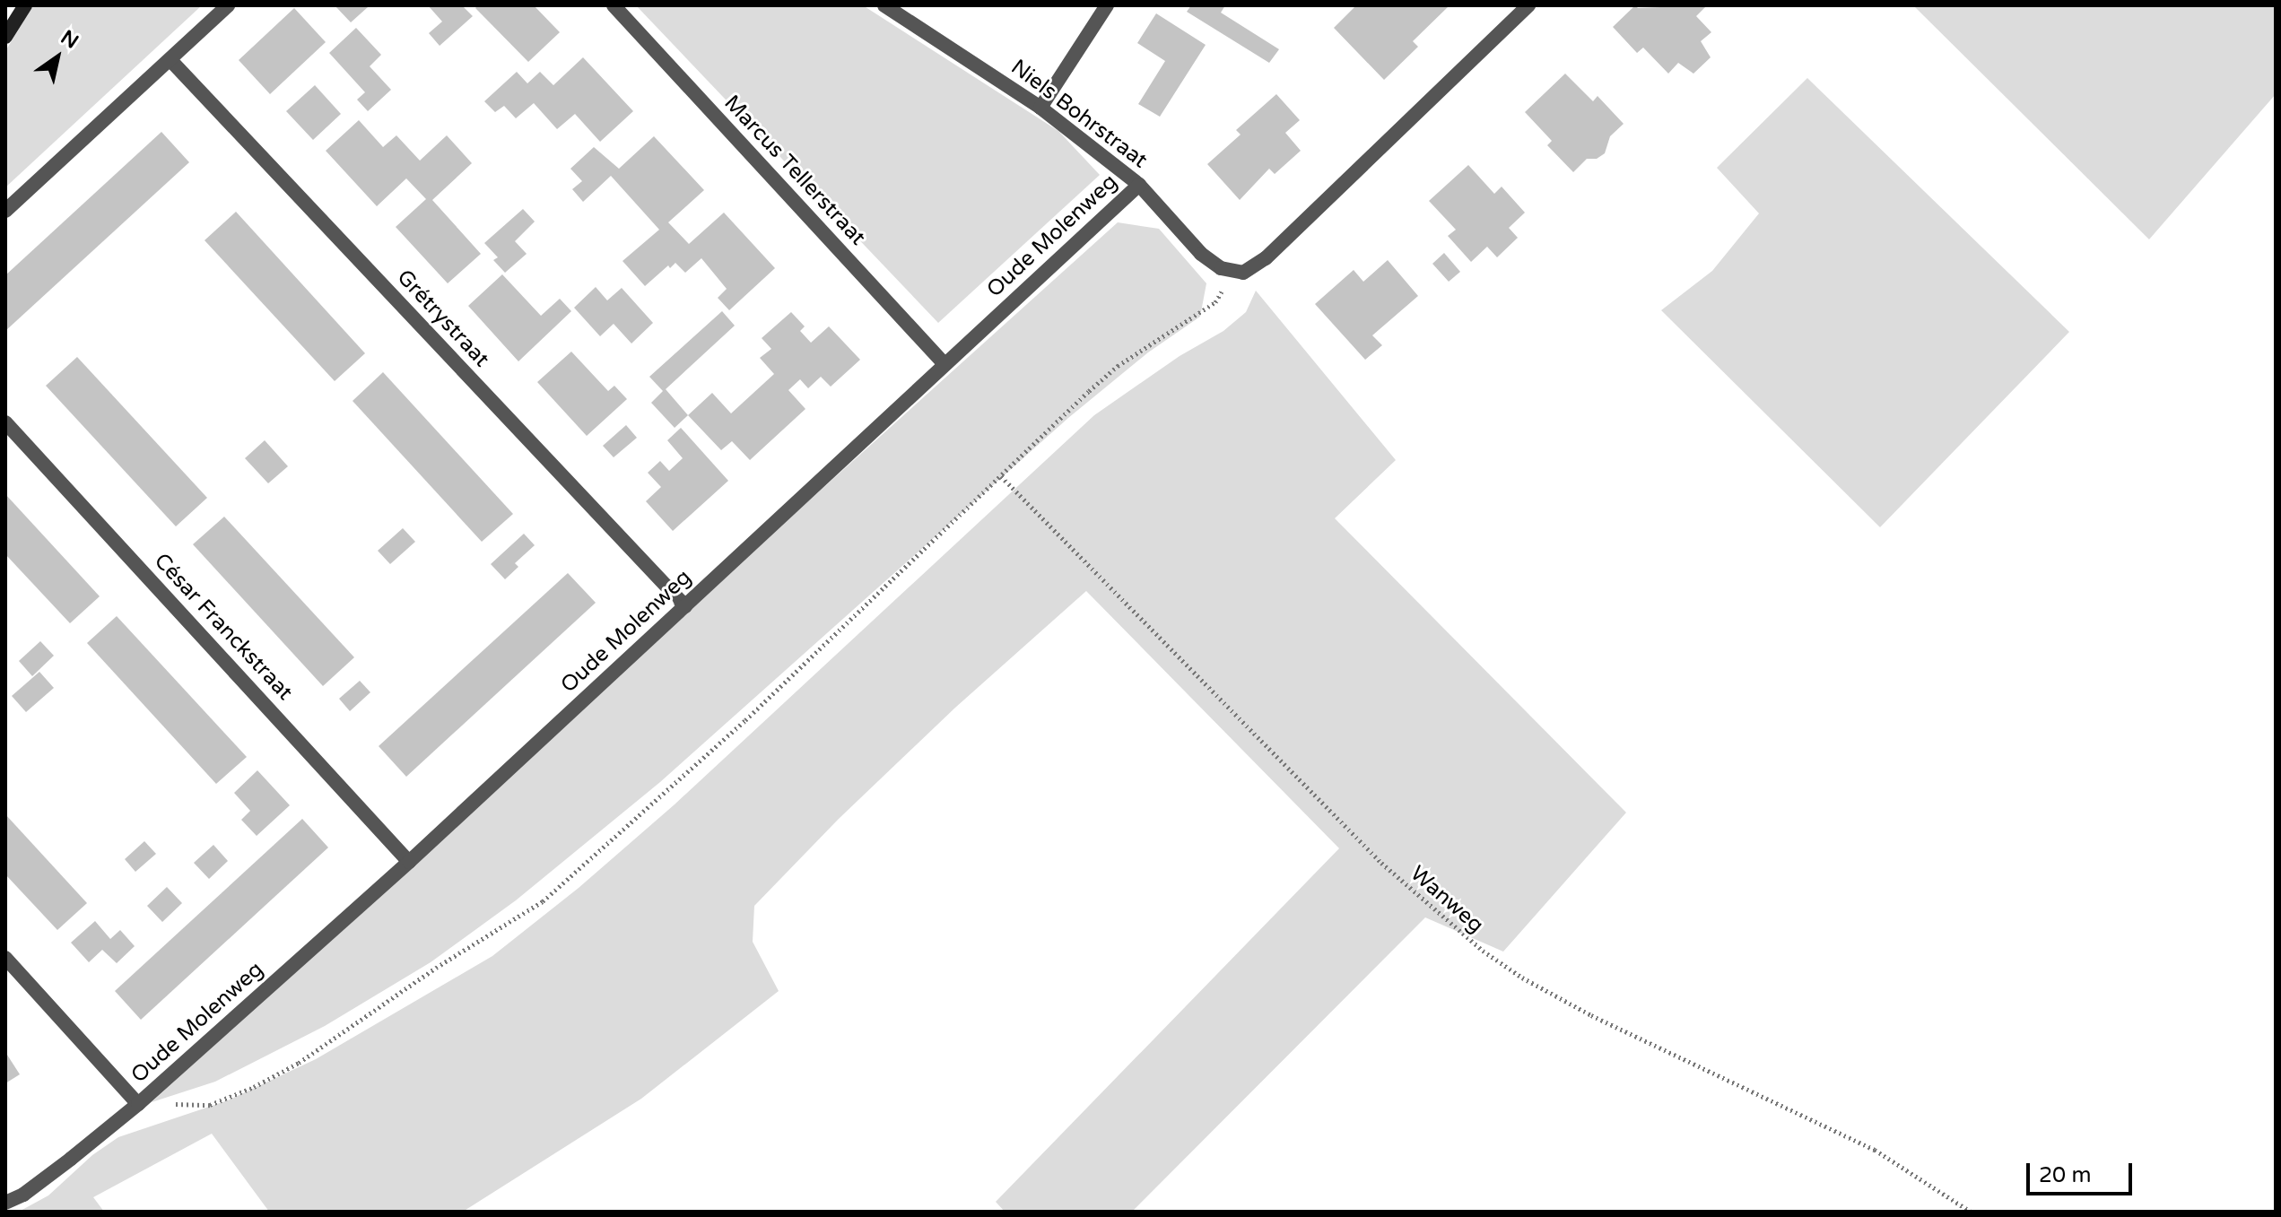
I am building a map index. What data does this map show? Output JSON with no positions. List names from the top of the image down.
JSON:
{
  "streets": {
    "street": [
      "Niels Bohrstraat",
      "Marcus Tellerstraat",
      "Oude Molenweg",
      "Grétrystraat",
      "César Franckstraat"
    ],
    "path": ["Wanweg"]
  },
  "crossings": [
    ["Niels Bohrstraat", "Oude Molenweg"],
    ["Marcus Tellerstraat", "Oude Molenweg"],
    ["Oude Molenweg", "Grétrystraat"],
    ["Oude Molenweg", "César Franckstraat"],
    ["Oude Molenweg", "Wanweg"]
  ],
  "scale_bar": "20 m",
  "north": "top right"
}
